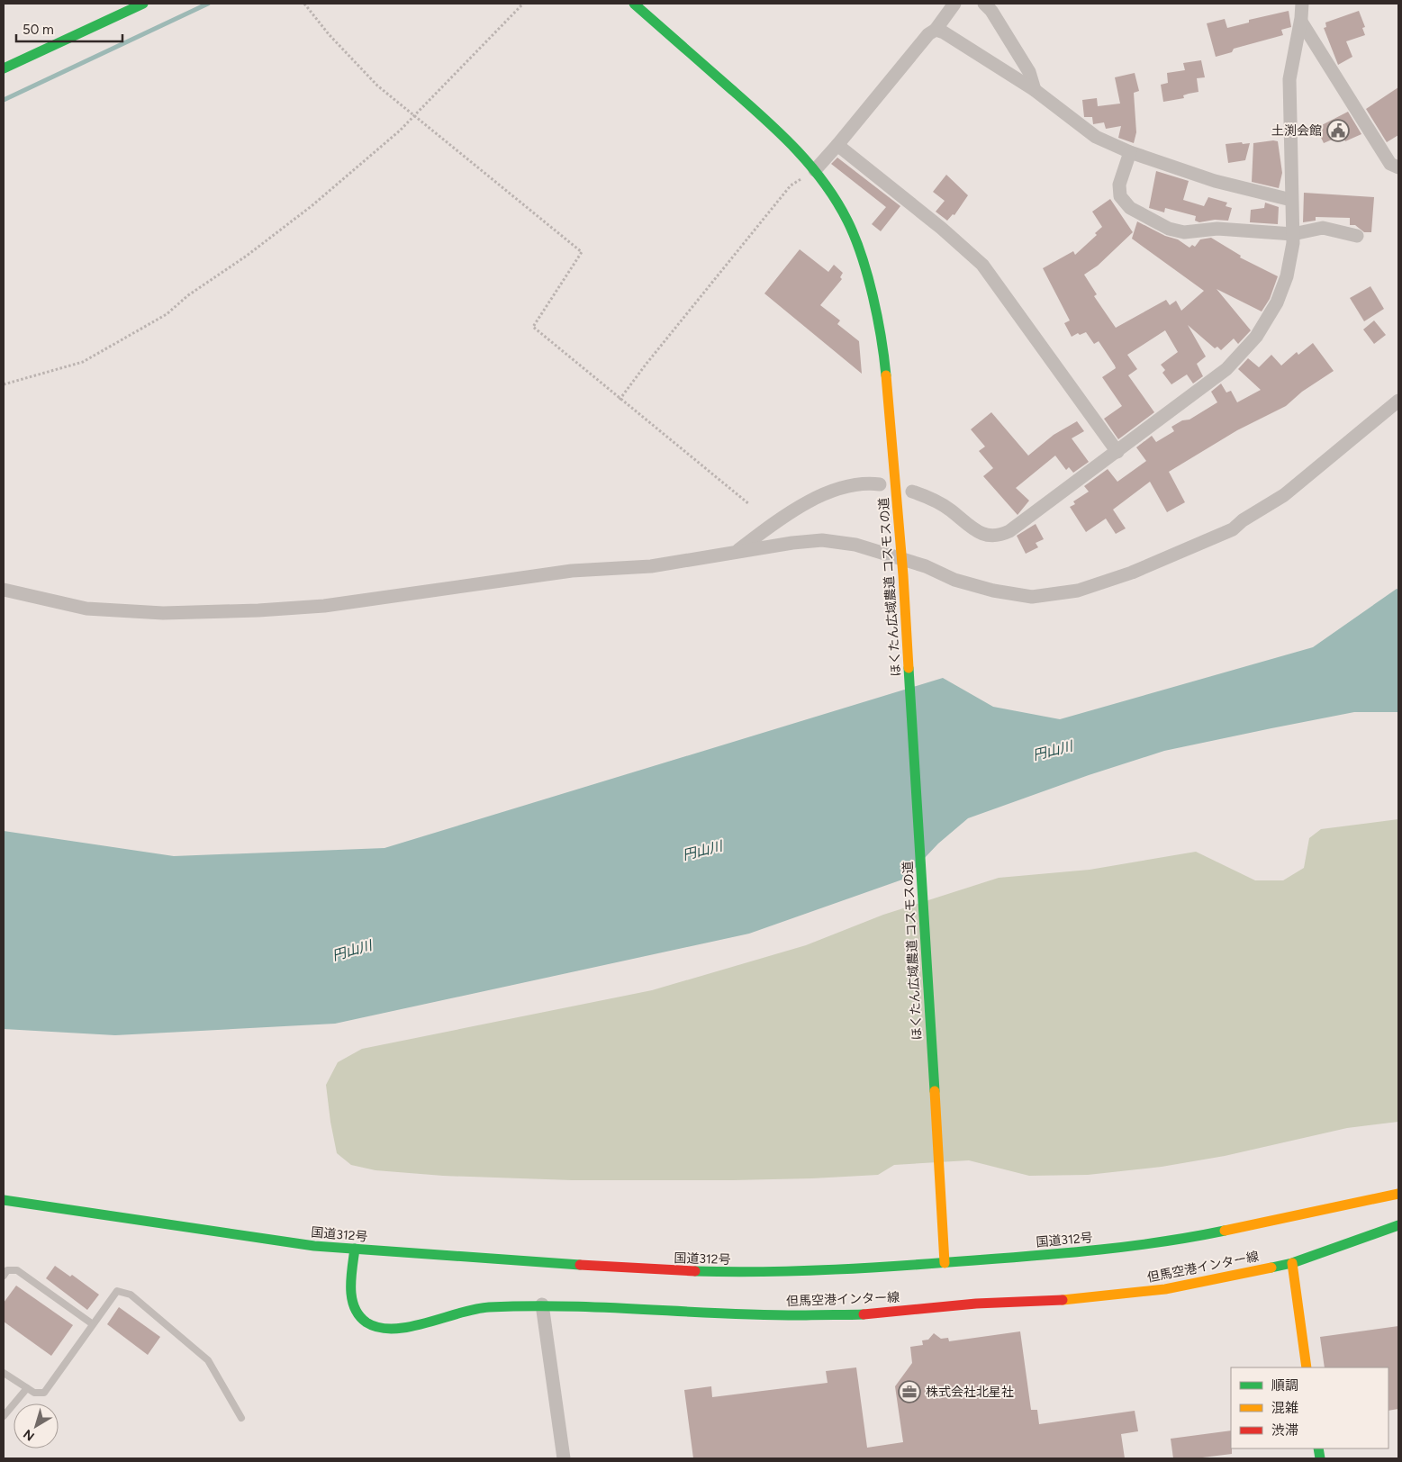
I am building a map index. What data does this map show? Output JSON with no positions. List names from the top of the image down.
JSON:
{
  "streets": {
    "main road": ["ほくたん広域農道 コスモスの道", "国道312号", "但馬空港インター線"]
  },
  "crossings": [
    ["ほくたん広域農道 コスモスの道", "国道312号"],
    ["国道312号", "但馬空港インター線"]
  ],
  "water": ["円山川"],
  "places": {
    "public building": ["土渕会館"],
    "office": ["株式会社北星社"]
  },
  "legend": ["順調", "混雑", "渋滞"],
  "scale_bar": "50 m",
  "north": "bottom left"
}
